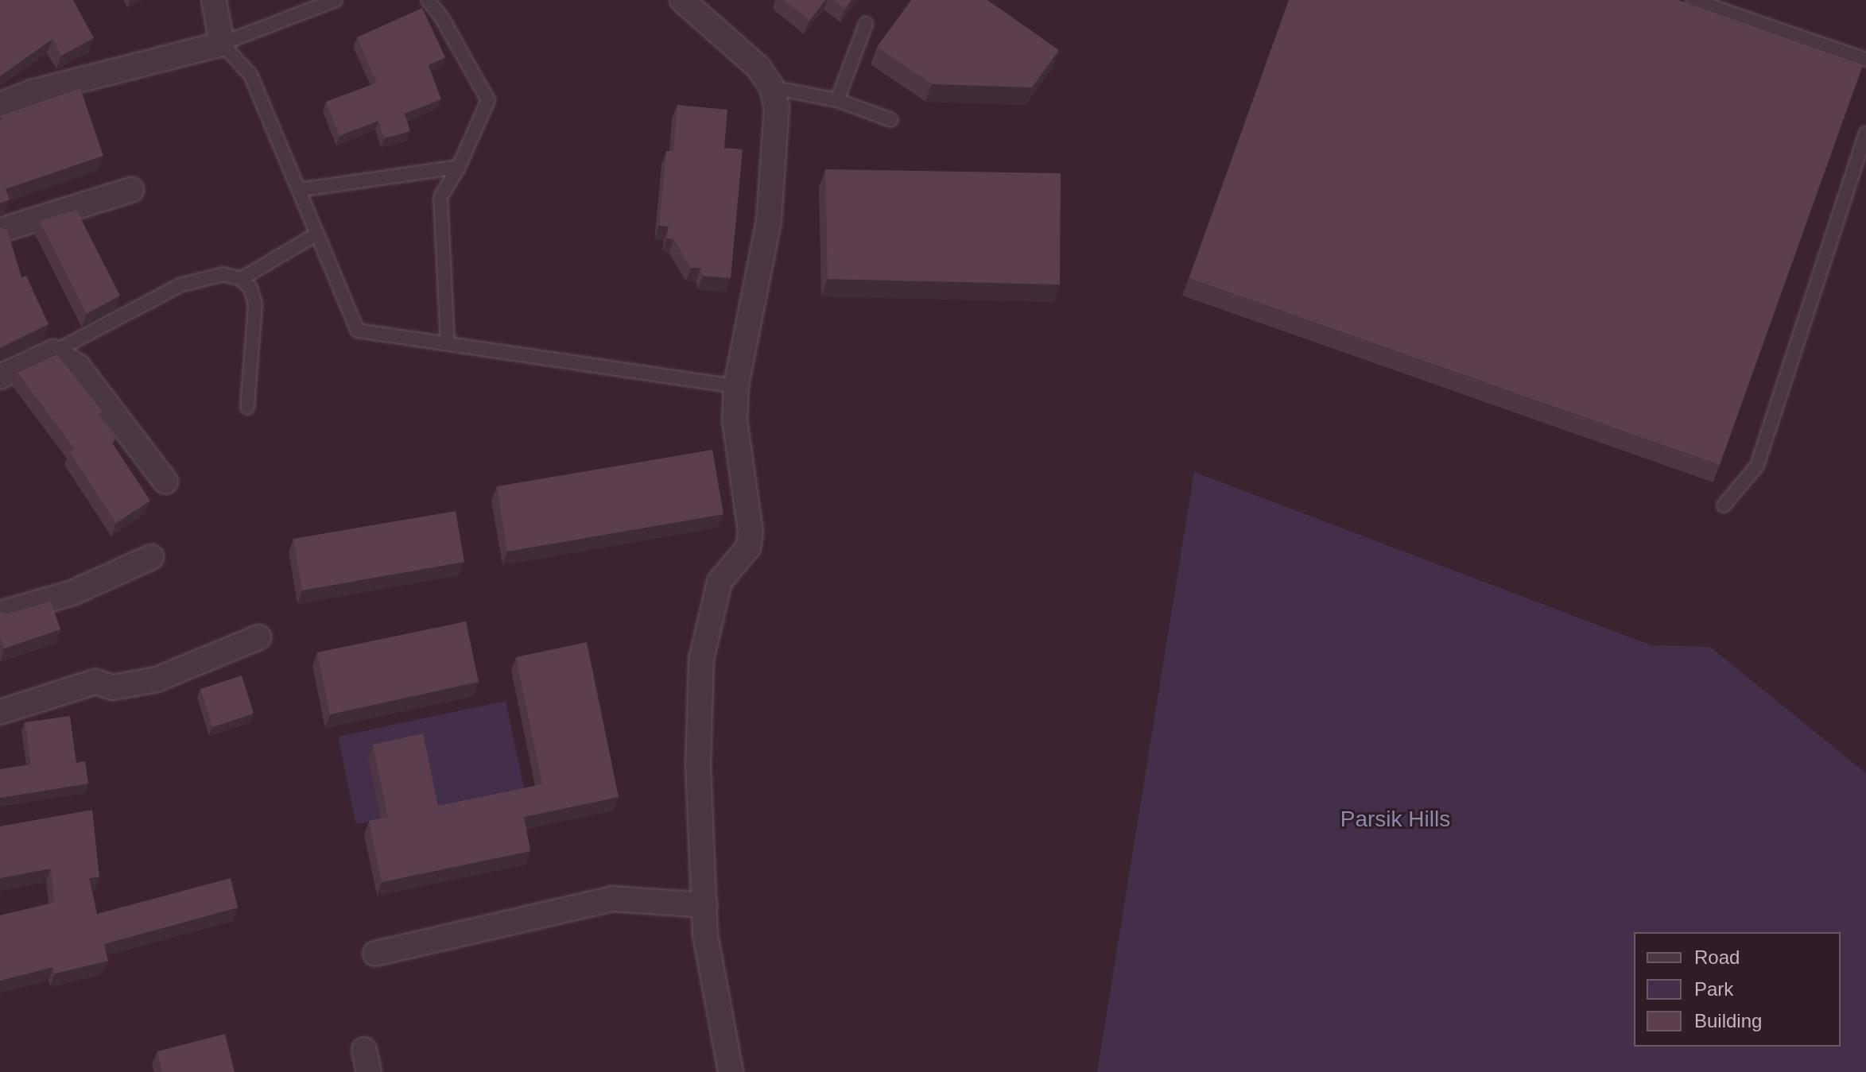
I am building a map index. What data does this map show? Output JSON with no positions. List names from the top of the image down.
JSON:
{
  "parks": ["Parsik Hills"],
  "legend": ["Road", "Park", "Building"]
}
